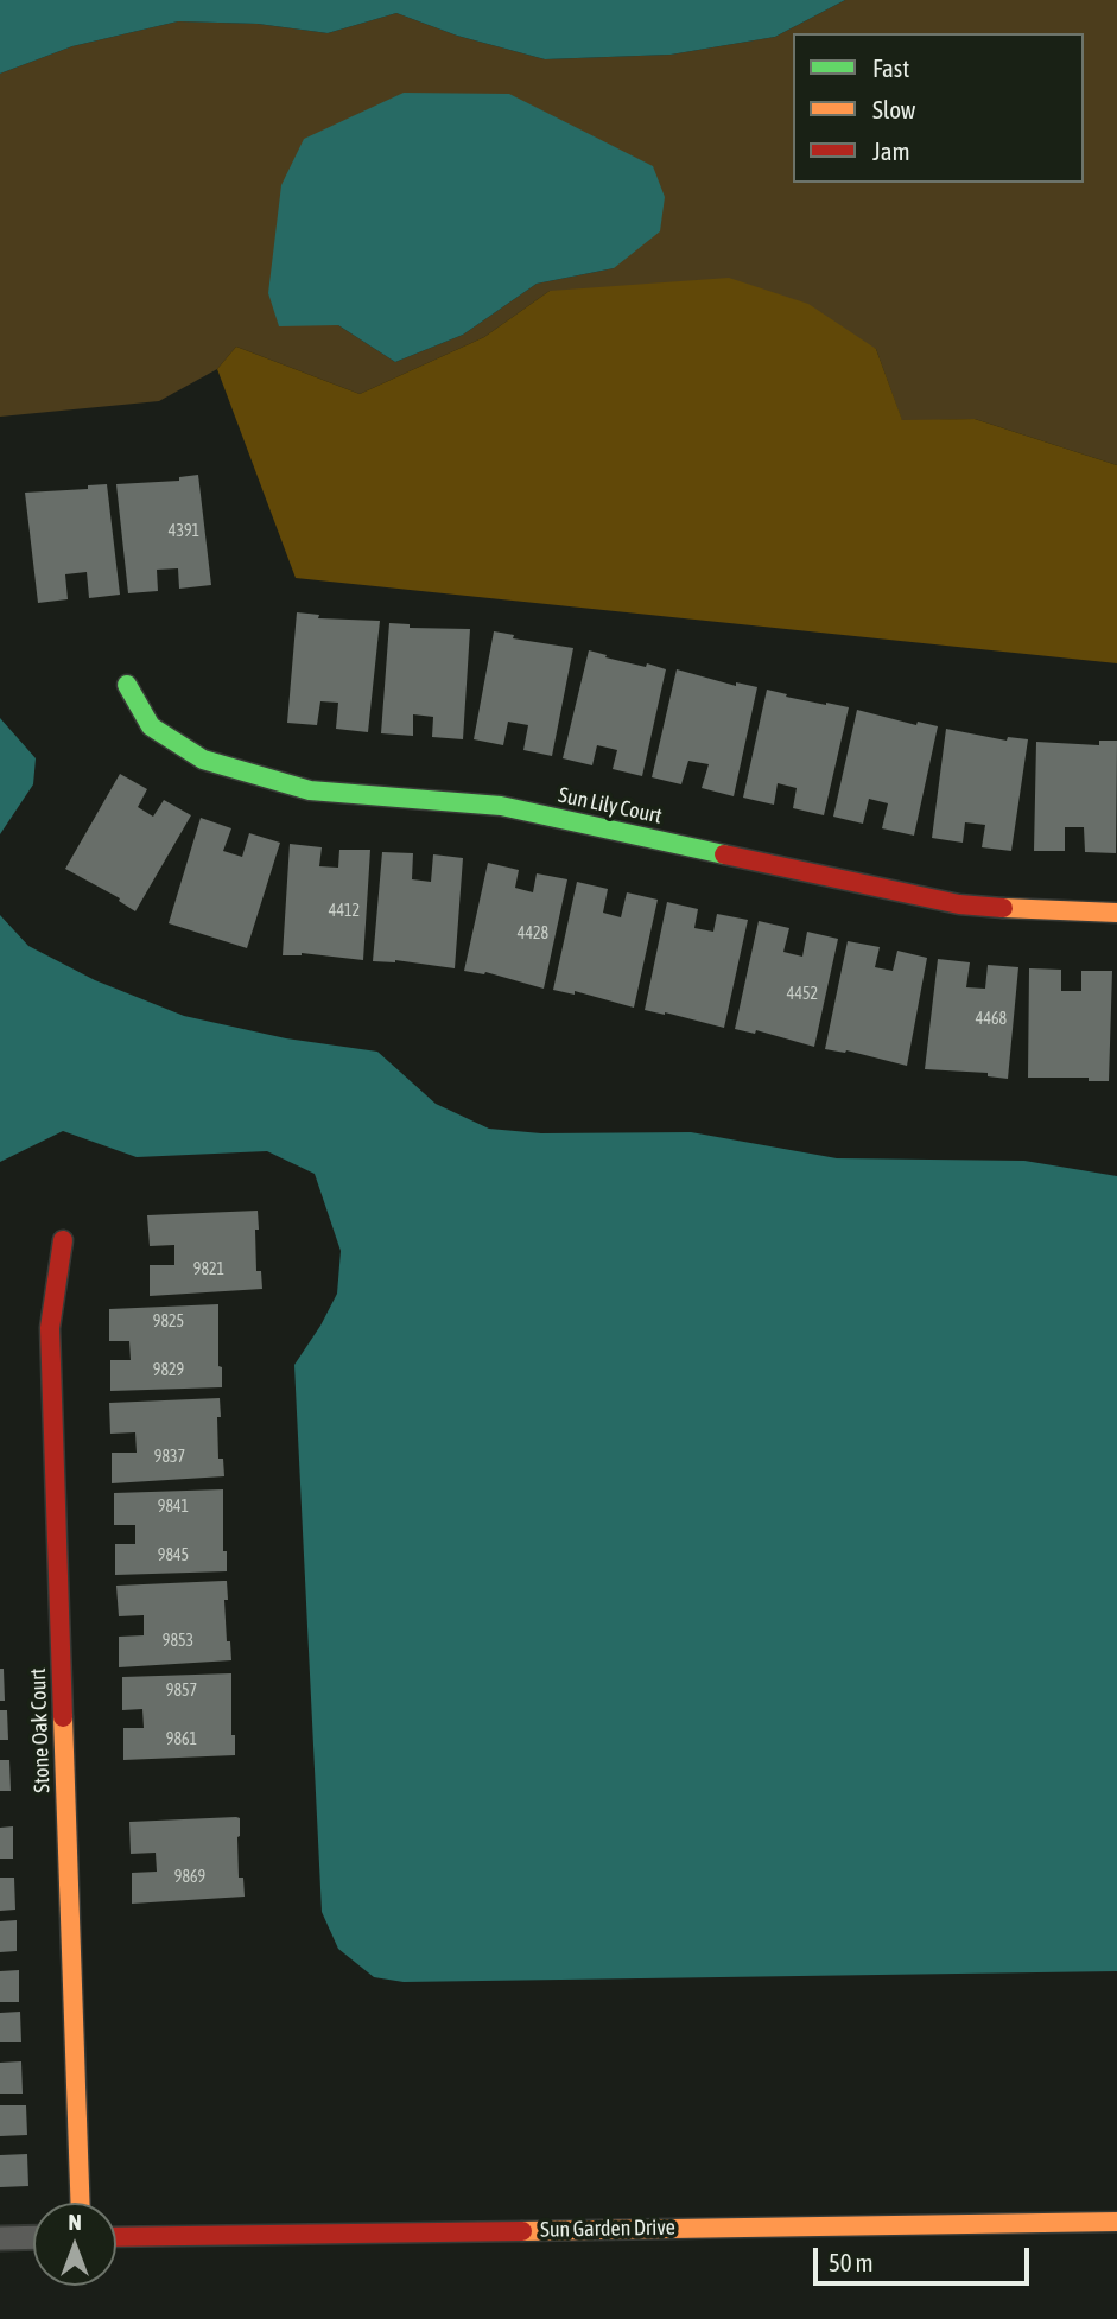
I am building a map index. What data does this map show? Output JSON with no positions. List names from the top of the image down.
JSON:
{
  "streets": {
    "street": ["Sun Lily Court", "Stone Oak Court", "Sun Garden Drive"]
  },
  "house_numbers": [
    "4391",
    "4412",
    "4428",
    "4452",
    "4468",
    "9821",
    "9825",
    "9829",
    "9837",
    "9841",
    "9845",
    "9853",
    "9857",
    "9861",
    "9869"
  ],
  "legend": ["Fast", "Slow", "Jam"],
  "scale_bar": "50 m",
  "north": "top"
}
